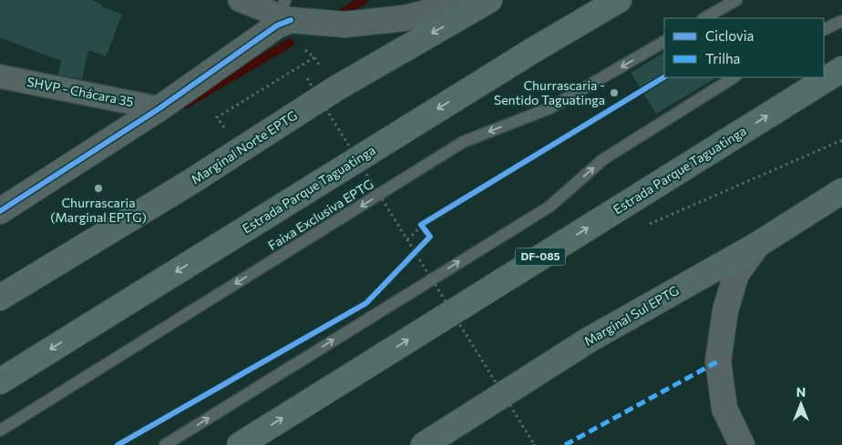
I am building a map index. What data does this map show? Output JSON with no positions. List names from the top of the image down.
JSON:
{
  "streets": {
    "highway": ["Estrada Parque Taguatinga", "DF-085"],
    "main road": ["Marginal Norte EPTG", "Marginal Sul EPTG"],
    "street": ["SHVP - Chácara 35"],
    "lane": ["Faixa Exclusiva EPTG"]
  },
  "places": ["Churrascaria - Sentido Taguatinga", "Churrascaria (Marginal EPTG)"],
  "legend": ["Ciclovia", "Trilha"],
  "north": "top"
}
